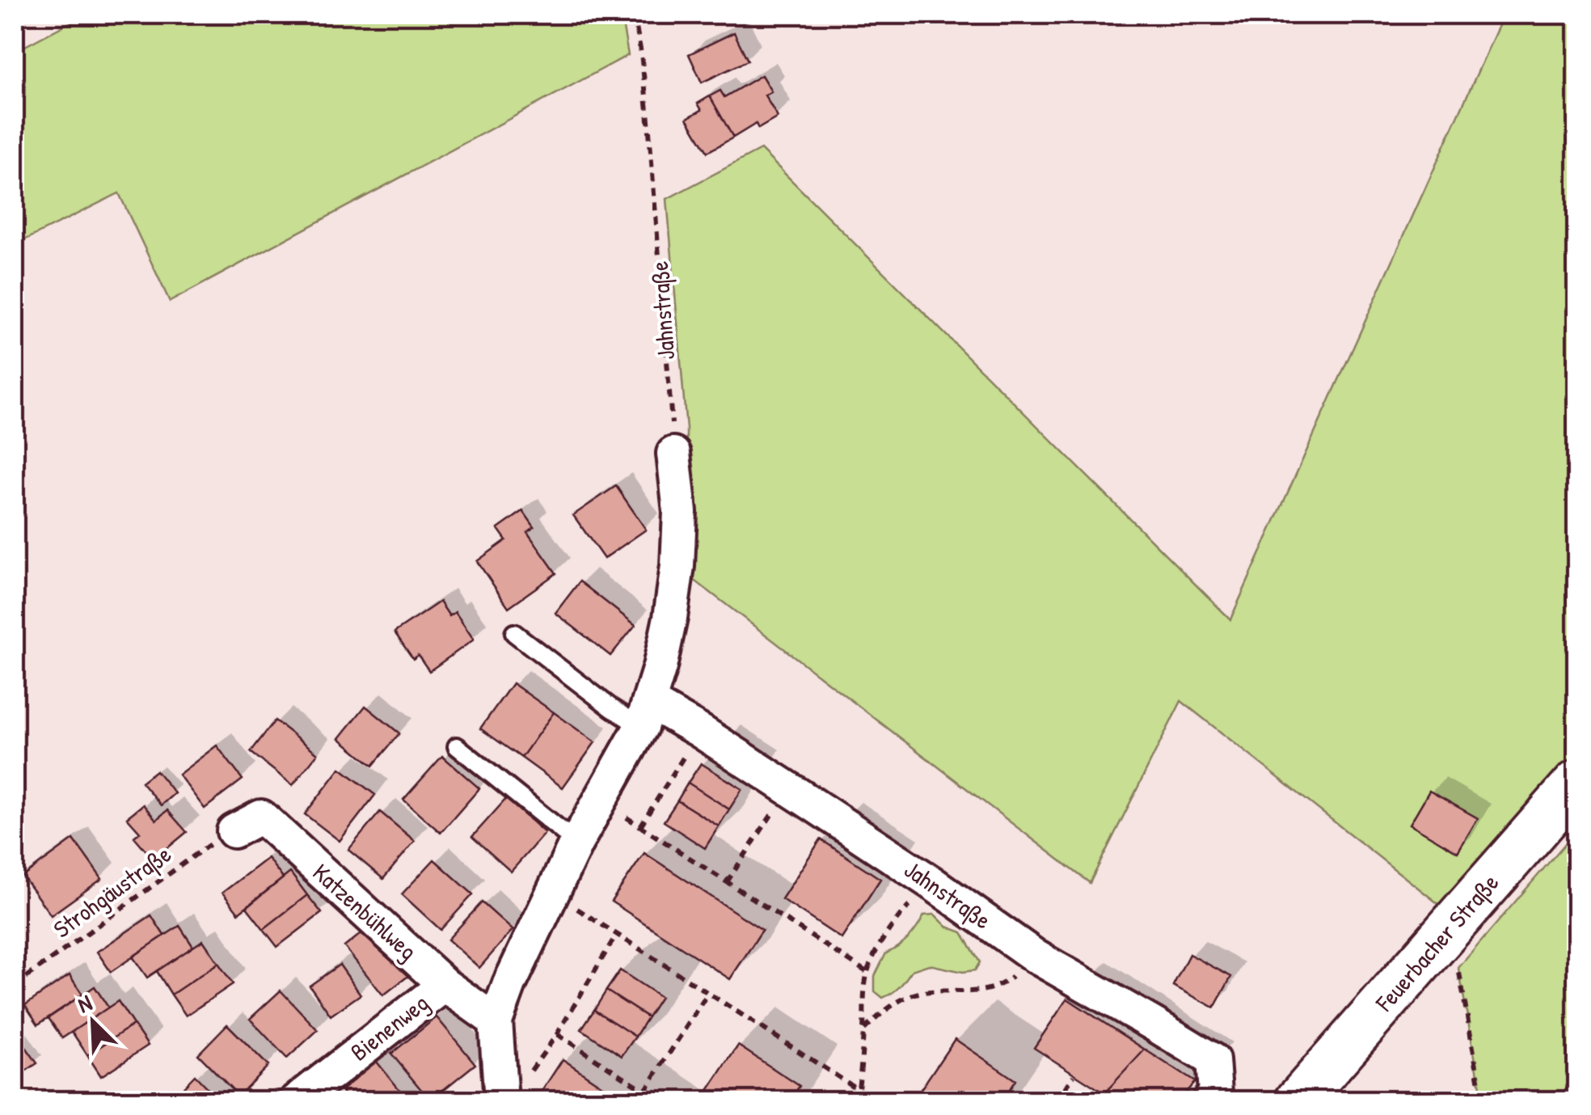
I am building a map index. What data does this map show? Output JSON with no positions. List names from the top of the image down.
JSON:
{
  "streets": {
    "main road": ["Feuerbacher Straße"],
    "street": ["Jahnstraße", "Katzenbühlweg", "Bienenweg"],
    "path": ["Strohgäustraße"]
  },
  "crossings": [
    ["Strohgäustraße", "Katzenbühlweg"],
    ["Katzenbühlweg", "Bienenweg"]
  ],
  "north": "top left"
}
